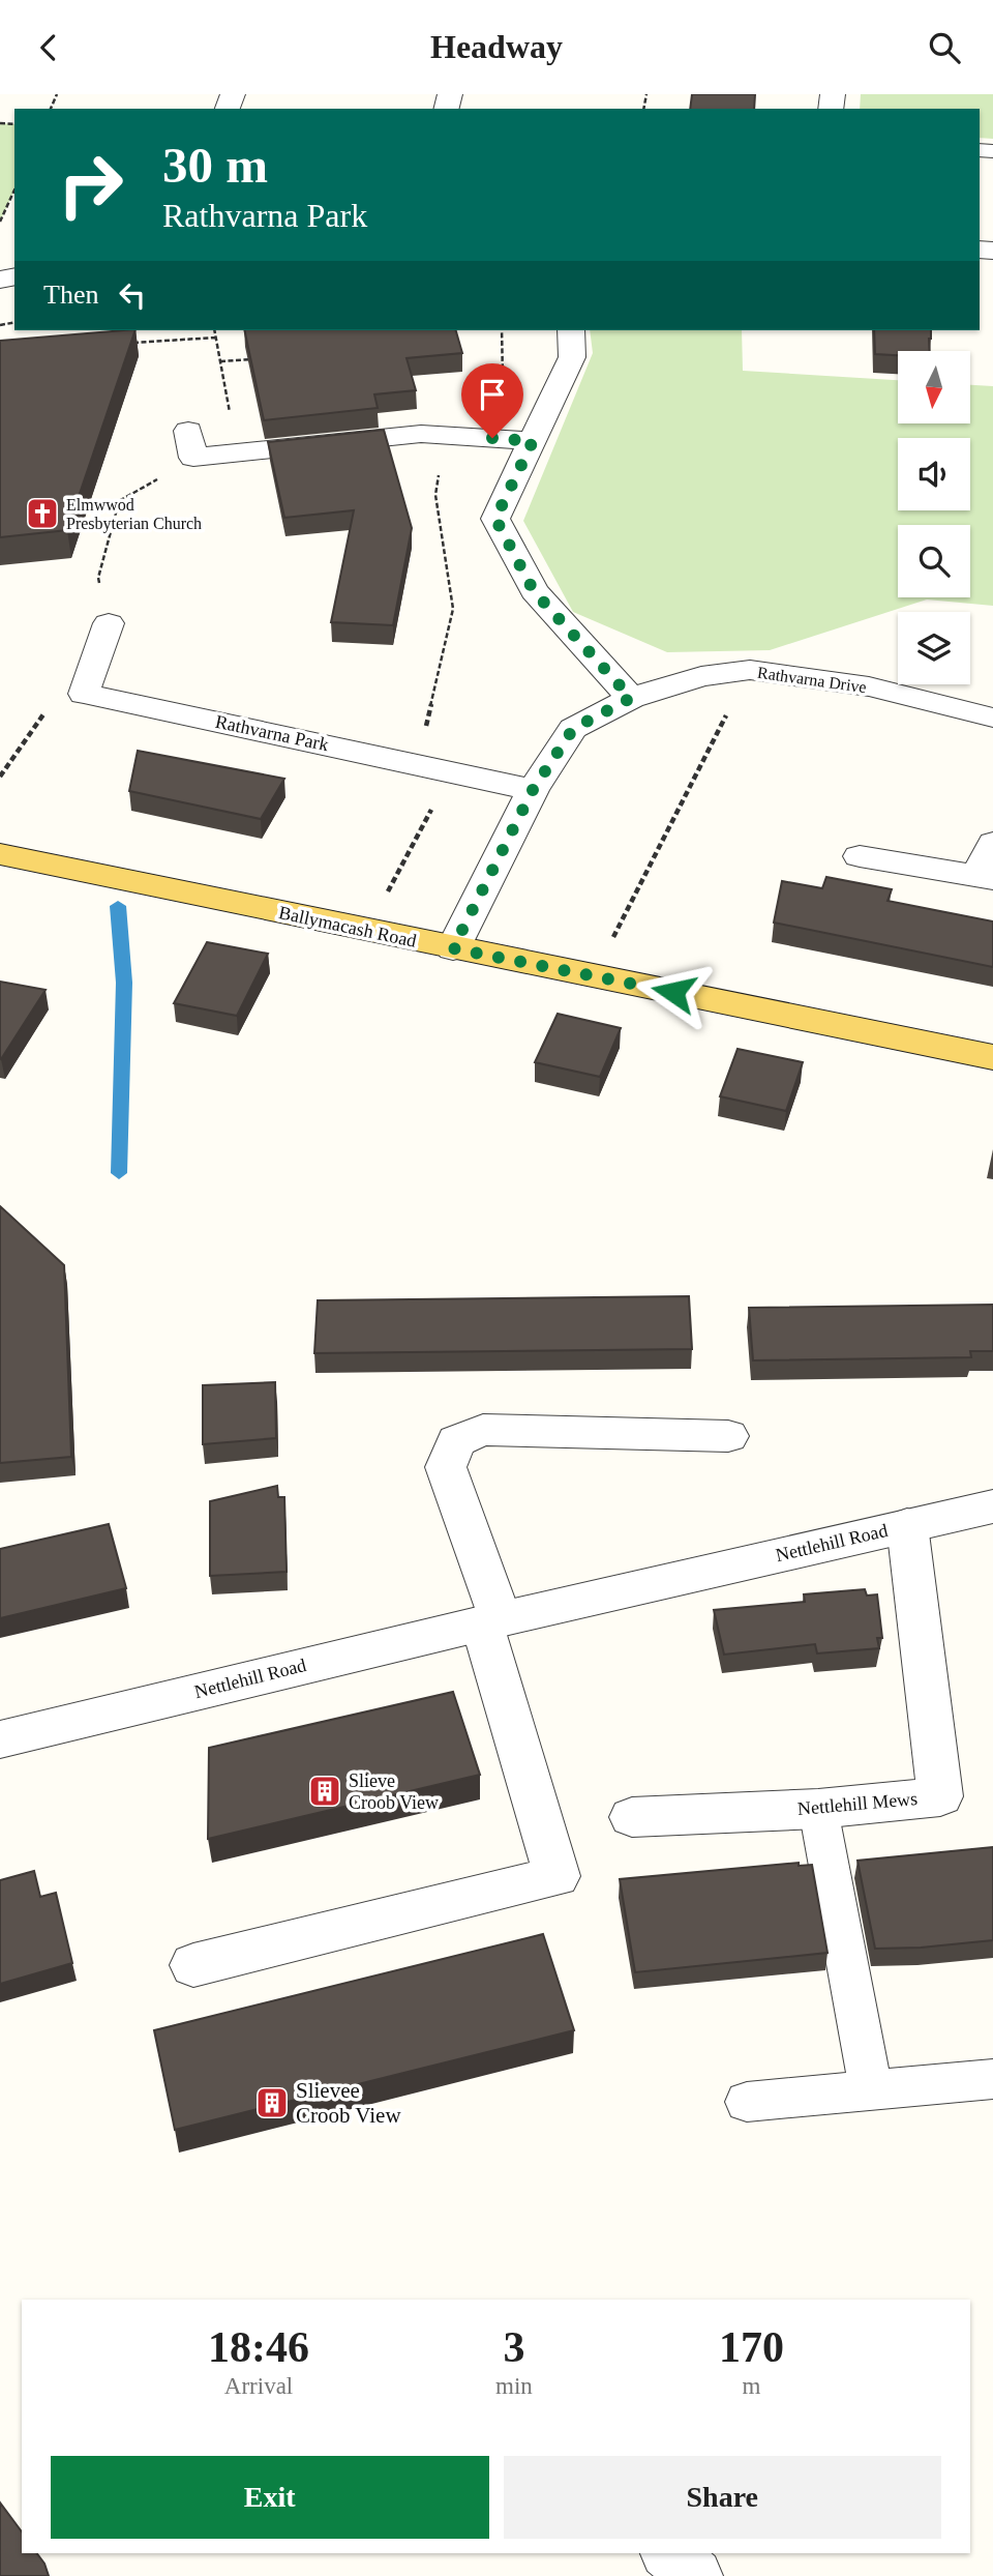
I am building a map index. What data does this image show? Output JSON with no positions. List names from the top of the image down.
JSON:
{
  "streets": {
    "main road": ["Ballymacash Road"],
    "street": [
      "Rathvarna Drive",
      "Rathvarna Park",
      "Nettlehill Road",
      "Nettlehill Mews"
    ]
  },
  "crossings": [
    ["Nettlehill Road", "Nettlehill Mews"]
  ],
  "places": {
    "church": ["Elmwwod Presbyterian Church"],
    "building": ["Slieve Croob View", "Slievee Croob View"]
  },
  "north": "bottom",
  "page": {
    "header": "Headway",
    "turn": ["30 m", "Rathvarna Park"],
    "then": "Then",
    "eta": [
      "18:46",
      "Arrival",
      "3",
      "min",
      "170",
      "m"
    ],
    "buttons": ["Exit", "Share"]
  }
}
